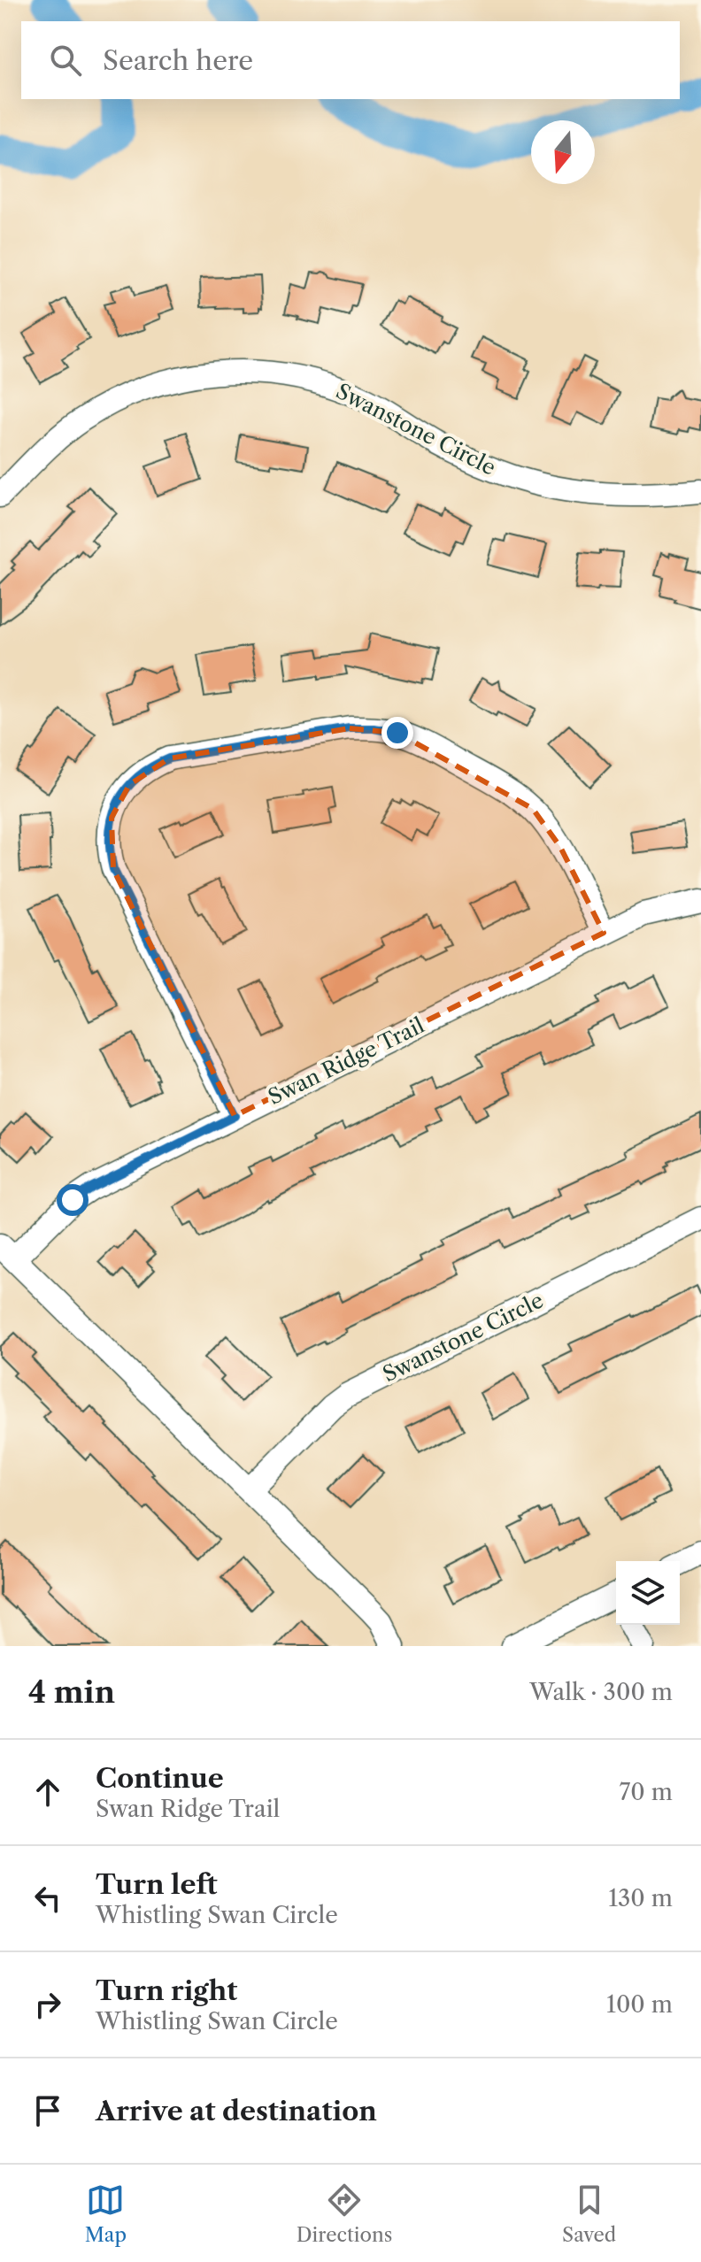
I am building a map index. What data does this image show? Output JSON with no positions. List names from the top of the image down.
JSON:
{
  "streets": {
    "street": ["Swanstone Circle", "Swan Ridge Trail"]
  },
  "north": "bottom",
  "page": {
    "search": "Search here",
    "heading": ["4 min", "Walk · 300 m"],
    "list": [
      ["Continue", "Swan Ridge Trail", "70 m"],
      ["Turn left", "Whistling Swan Circle", "130 m"],
      ["Turn right", "Whistling Swan Circle", "100 m"],
      "Arrive at destination"
    ],
    "nav": ["Map", "Directions", "Saved"]
  }
}
